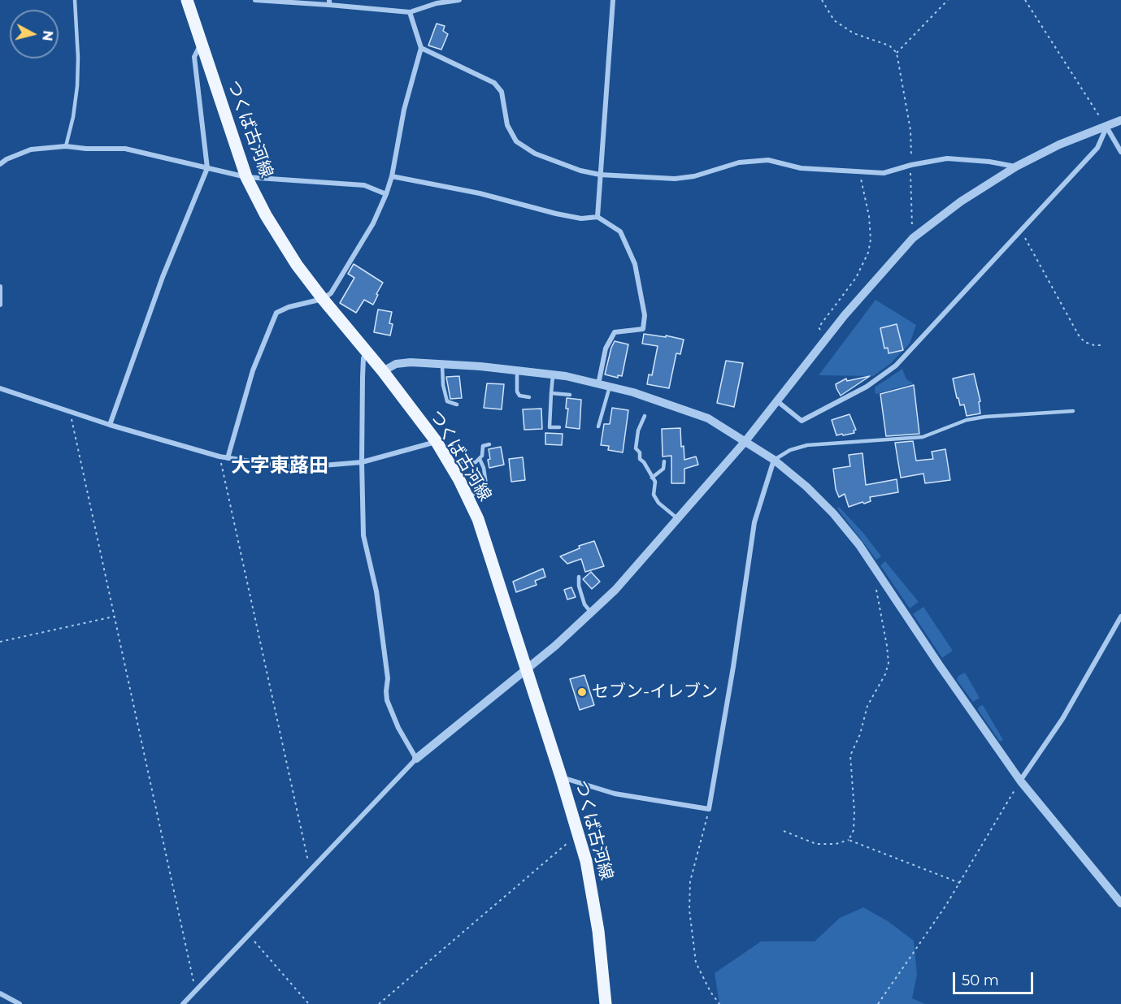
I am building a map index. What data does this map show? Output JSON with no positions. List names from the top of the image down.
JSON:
{
  "streets": {
    "main road": ["つくば古河線"]
  },
  "districts": ["大字東蕗田"],
  "places": ["セブン-イレブン"],
  "scale_bar": "50 m",
  "north": "right"
}
